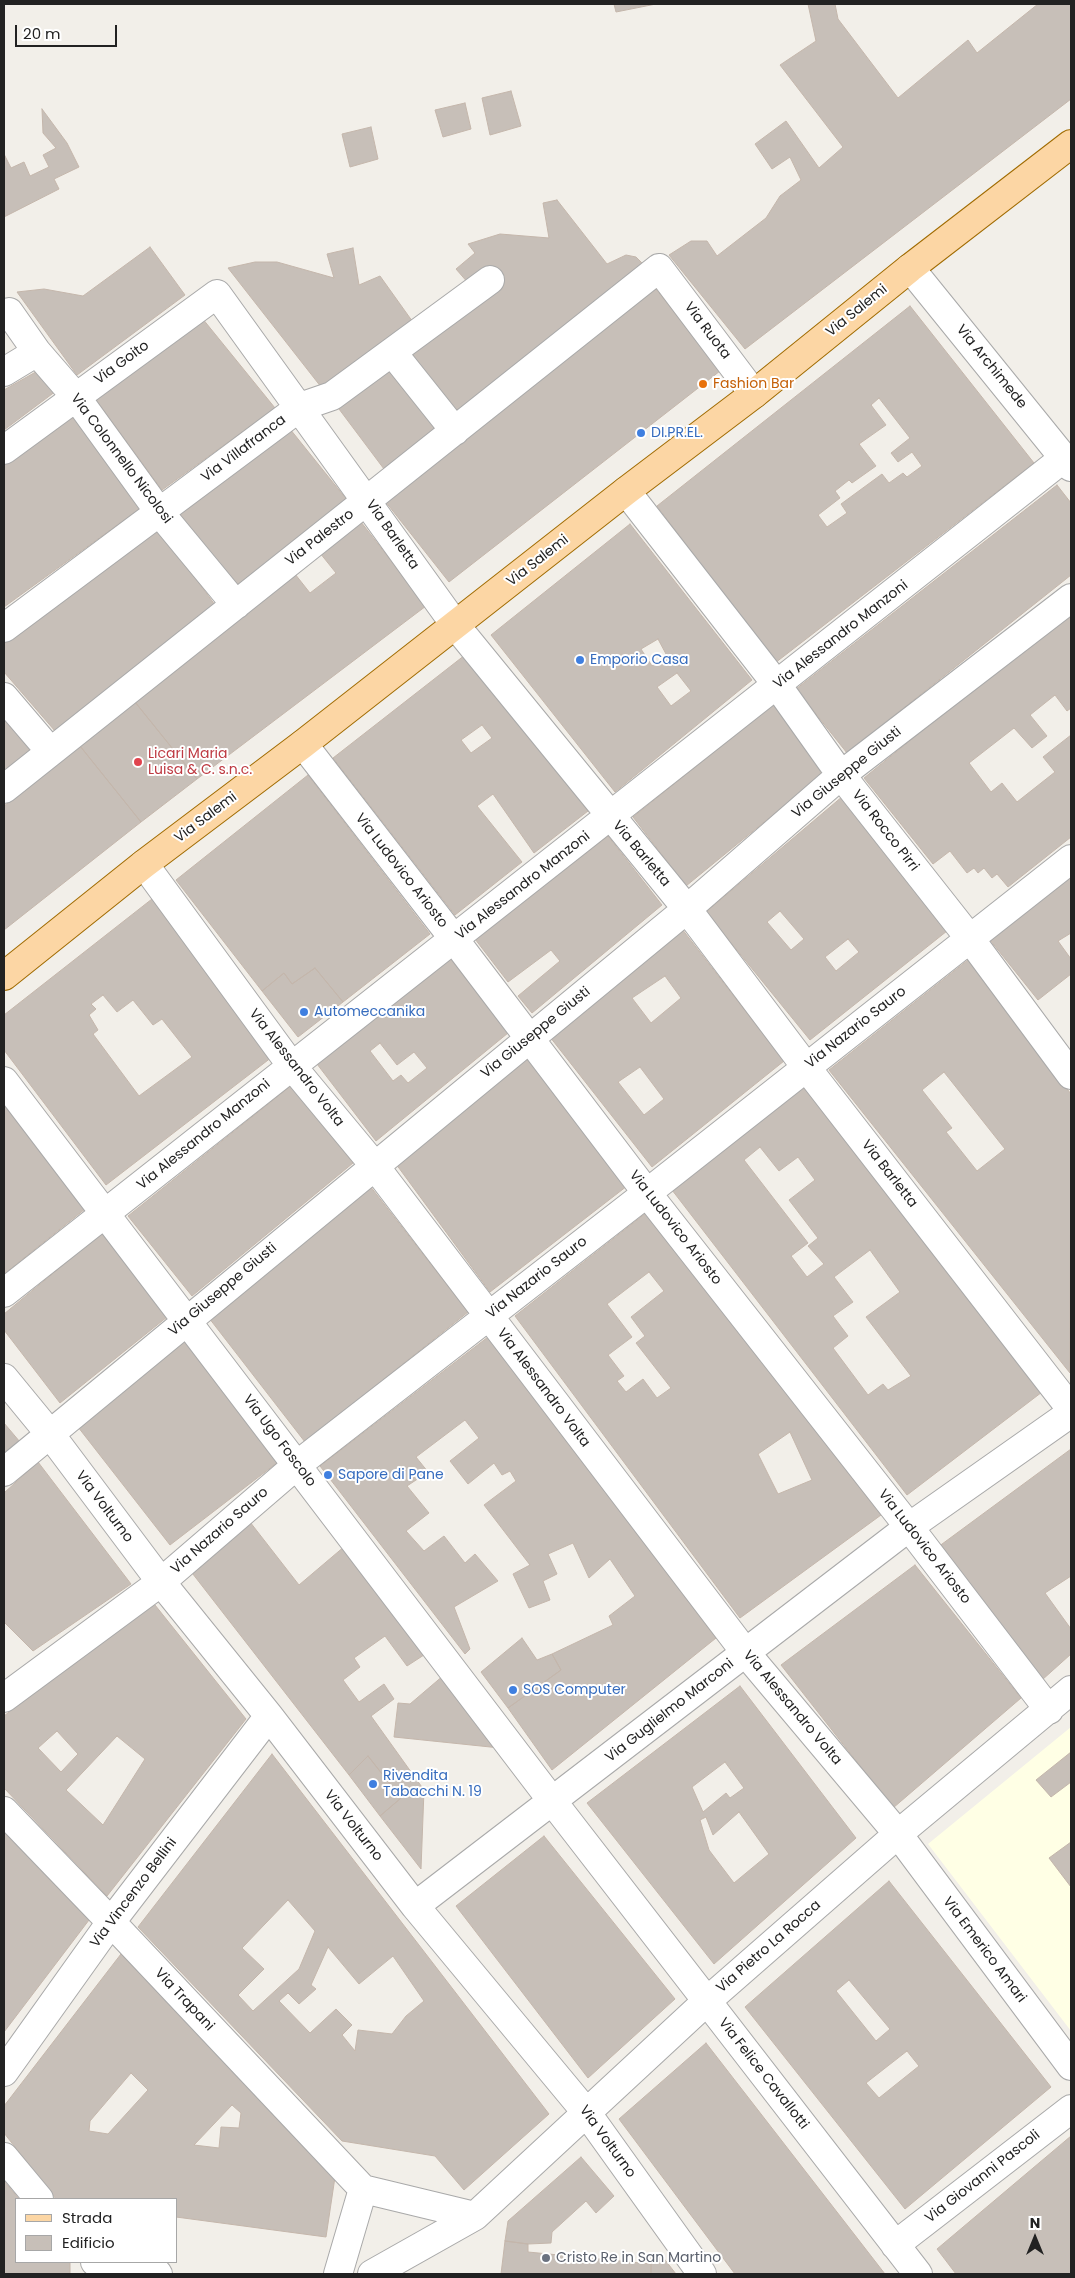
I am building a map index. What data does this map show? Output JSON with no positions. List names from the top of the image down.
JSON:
{
  "streets": {
    "main road": ["Via Salemi"],
    "street": [
      "Via Ruota",
      "Via Goito",
      "Via Archimede",
      "Via Villafranca",
      "Via Colonnello Nicolosi",
      "Via Barletta",
      "Via Palestro",
      "Via Alessandro Manzoni",
      "Via Giuseppe Giusti",
      "Via Rocco Pirri",
      "Via Ludovico Ariosto",
      "Via Nazario Sauro",
      "Via Alessandro Volta",
      "Via Ugo Foscolo",
      "Via Volturno",
      "Via Guglielmo Marconi",
      "Via Vincenzo Bellini",
      "Via Pietro La Rocca",
      "Via Emerico Amari",
      "Via Trapani",
      "Via Felice Cavallotti",
      "Via Giovanni Pascoli"
    ]
  },
  "crossings": [
    ["Via Salemi", "Via Ruota"],
    ["Via Salemi", "Via Archimede"],
    ["Via Salemi", "Via Barletta"],
    ["Via Salemi", "Via Rocco Pirri"],
    ["Via Salemi", "Via Ludovico Ariosto"],
    ["Via Salemi", "Via Alessandro Volta"],
    ["Via Ruota", "Via Palestro"],
    ["Via Goito", "Via Colonnello Nicolosi"],
    ["Via Goito", "Via Barletta"],
    ["Via Archimede", "Via Alessandro Manzoni"],
    ["Via Villafranca", "Via Colonnello Nicolosi"],
    ["Via Villafranca", "Via Barletta"],
    ["Via Colonnello Nicolosi", "Via Palestro"],
    ["Via Barletta", "Via Palestro"],
    ["Via Barletta", "Via Alessandro Manzoni"],
    ["Via Barletta", "Via Giuseppe Giusti"],
    ["Via Barletta", "Via Nazario Sauro"],
    ["Via Barletta", "Via Guglielmo Marconi"],
    ["Via Alessandro Manzoni", "Via Rocco Pirri"],
    ["Via Alessandro Manzoni", "Via Ludovico Ariosto"],
    ["Via Alessandro Manzoni", "Via Alessandro Volta"],
    ["Via Alessandro Manzoni", "Via Ugo Foscolo"],
    ["Via Giuseppe Giusti", "Via Rocco Pirri"],
    ["Via Giuseppe Giusti", "Via Ludovico Ariosto"],
    ["Via Giuseppe Giusti", "Via Alessandro Volta"],
    ["Via Giuseppe Giusti", "Via Ugo Foscolo"],
    ["Via Giuseppe Giusti", "Via Volturno"],
    ["Via Rocco Pirri", "Via Nazario Sauro"],
    ["Via Ludovico Ariosto", "Via Nazario Sauro"],
    ["Via Ludovico Ariosto", "Via Guglielmo Marconi"],
    ["Via Ludovico Ariosto", "Via Pietro La Rocca"],
    ["Via Nazario Sauro", "Via Alessandro Volta"],
    ["Via Nazario Sauro", "Via Ugo Foscolo"],
    ["Via Nazario Sauro", "Via Volturno"],
    ["Via Alessandro Volta", "Via Guglielmo Marconi"],
    ["Via Alessandro Volta", "Via Pietro La Rocca"],
    ["Via Alessandro Volta", "Via Emerico Amari"],
    ["Via Ugo Foscolo", "Via Guglielmo Marconi"],
    ["Via Ugo Foscolo", "Via Felice Cavallotti"],
    ["Via Volturno", "Via Guglielmo Marconi"],
    ["Via Volturno", "Via Vincenzo Bellini"],
    ["Via Volturno", "Via Pietro La Rocca"],
    ["Via Guglielmo Marconi", "Via Felice Cavallotti"],
    ["Via Vincenzo Bellini", "Via Trapani"],
    ["Via Pietro La Rocca", "Via Emerico Amari"],
    ["Via Pietro La Rocca", "Via Felice Cavallotti"],
    ["Via Felice Cavallotti", "Via Giovanni Pascoli"]
  ],
  "places": [
    "Fashion Bar",
    "DI.PR.EL.",
    "Emporio Casa",
    "Licari Maria Luisa & C. s.n.c.",
    "Automeccanika",
    "Sapore di Pane",
    "SOS Computer",
    "Rivendita Tabacchi N. 19",
    "Cristo Re in San Martino"
  ],
  "legend": ["Strada", "Edificio"],
  "scale_bar": "20 m",
  "north": "top"
}
